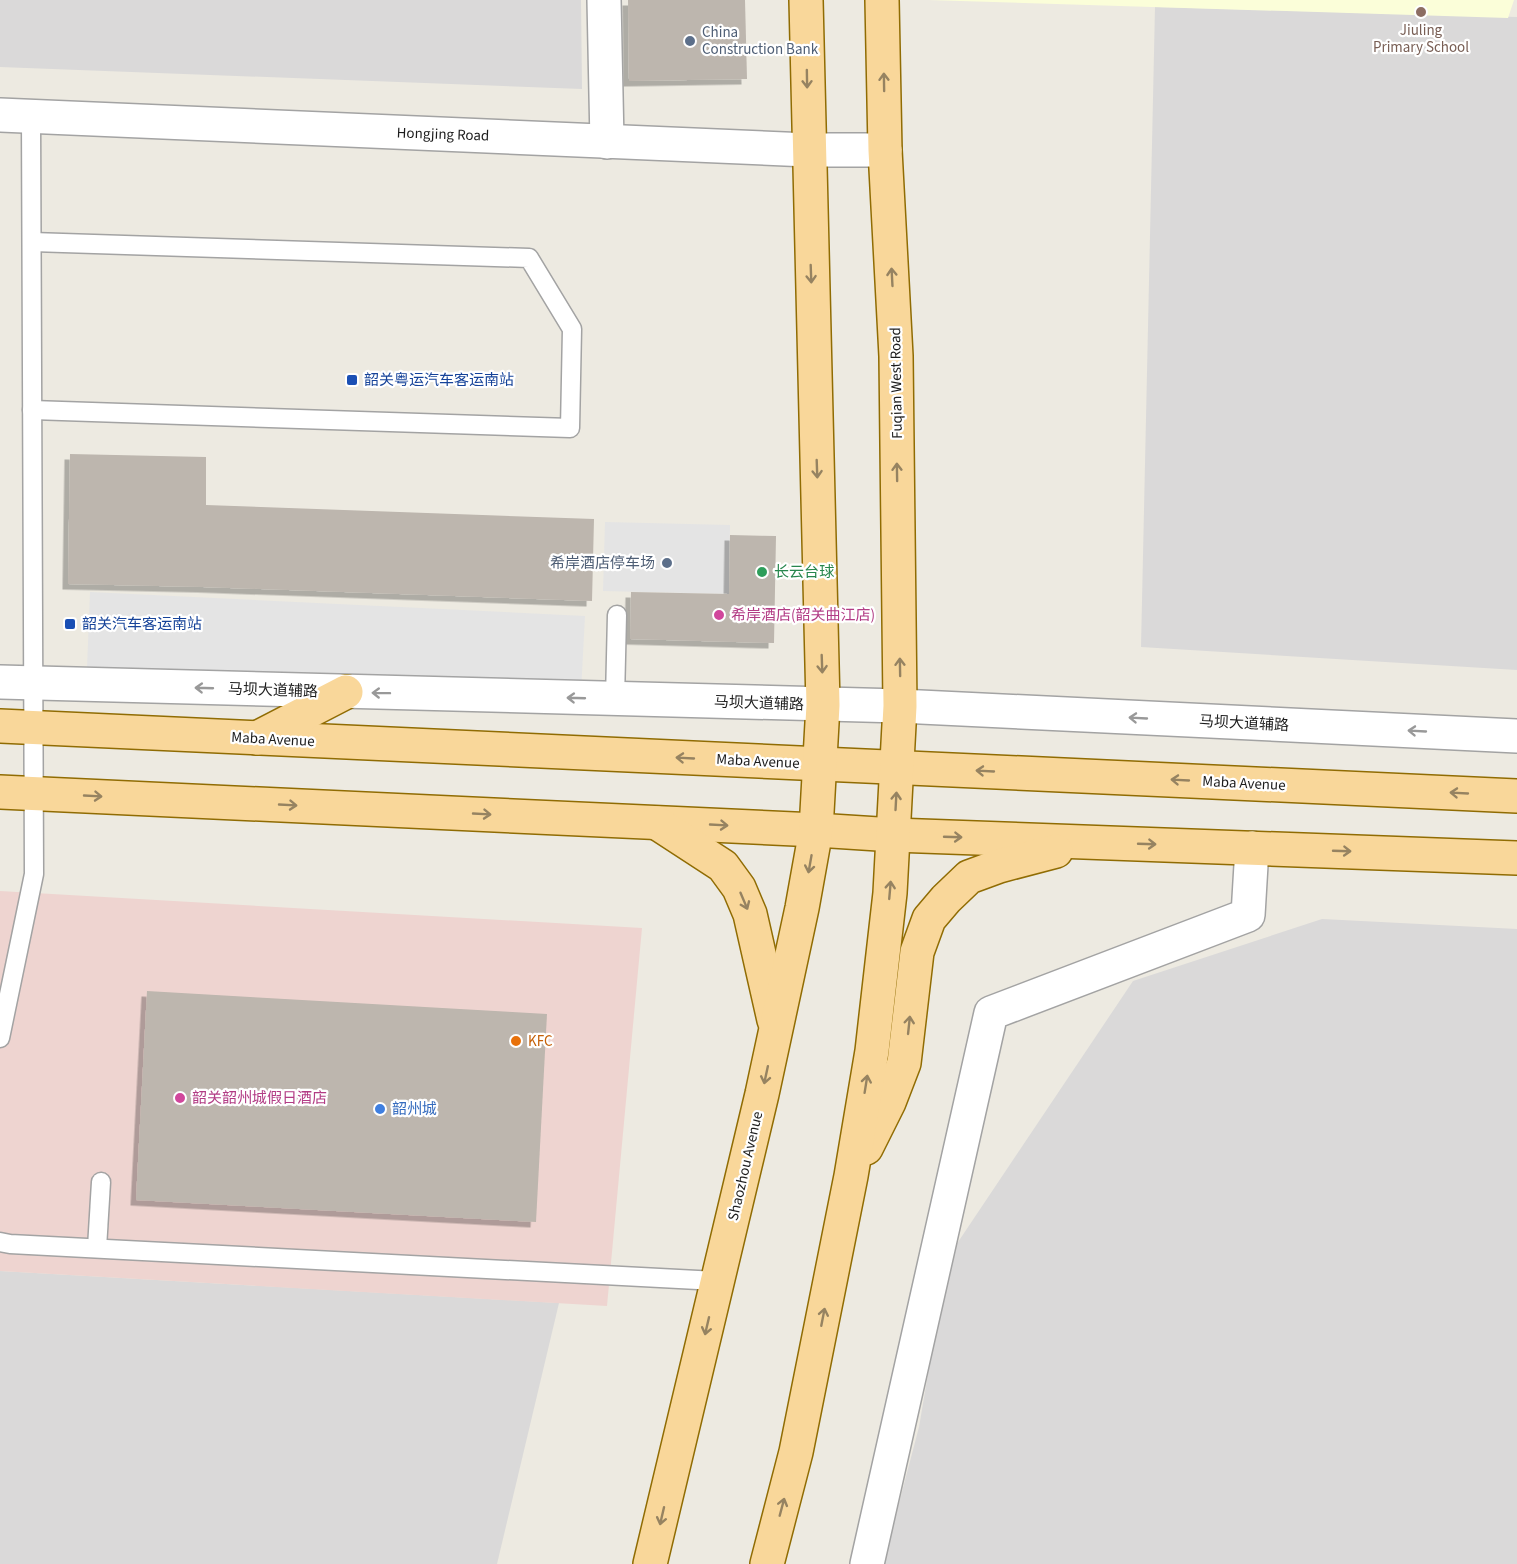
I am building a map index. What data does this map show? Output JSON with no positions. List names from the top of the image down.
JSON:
{
  "streets": {
    "main road": ["Fuqian West Road", "Maba Avenue", "Shaozhou Avenue"],
    "street": ["Hongjing Road", "马坝大道辅路"]
  },
  "crossings": [
    ["Hongjing Road", "Fuqian West Road"],
    ["Fuqian West Road", "马坝大道辅路"],
    ["Fuqian West Road", "Maba Avenue"],
    ["Maba Avenue", "Shaozhou Avenue"]
  ],
  "one_way": ["马坝大道辅路"],
  "places": {
    "other": [
      "Jiuling Primary School",
      "China Construction Bank",
      "希岸酒店停车场",
      "长云台球",
      "希岸酒店(韶关曲江店)",
      "KFC",
      "韶关韶州城假日酒店",
      "韶州城"
    ],
    "transit": ["韶关粤运汽车客运南站", "韶关汽车客运南站"]
  }
}
